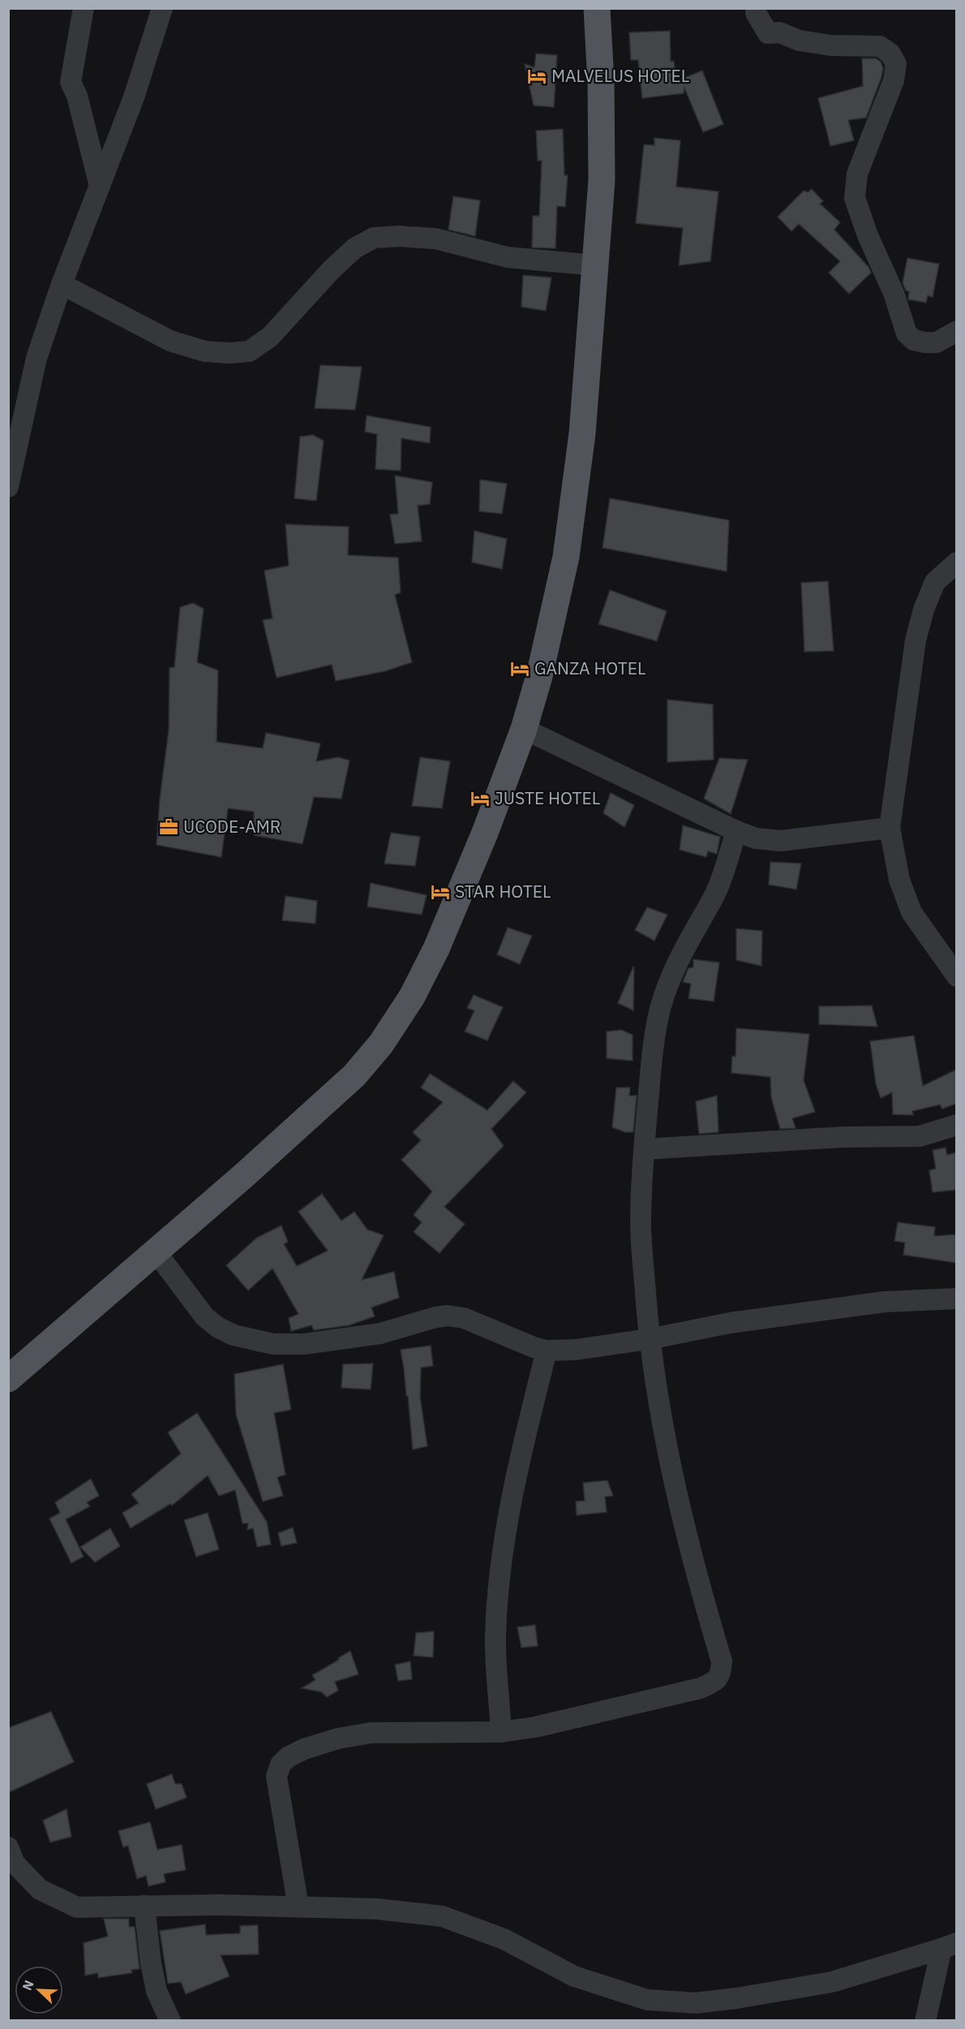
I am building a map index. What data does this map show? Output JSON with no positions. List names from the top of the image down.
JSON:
{
  "places": {
    "hotel": [
      "MALVELUS HOTEL",
      "GANZA HOTEL",
      "JUSTE HOTEL",
      "STAR HOTEL"
    ],
    "office": ["UCODE-AMR"]
  },
  "north": "top left"
}
